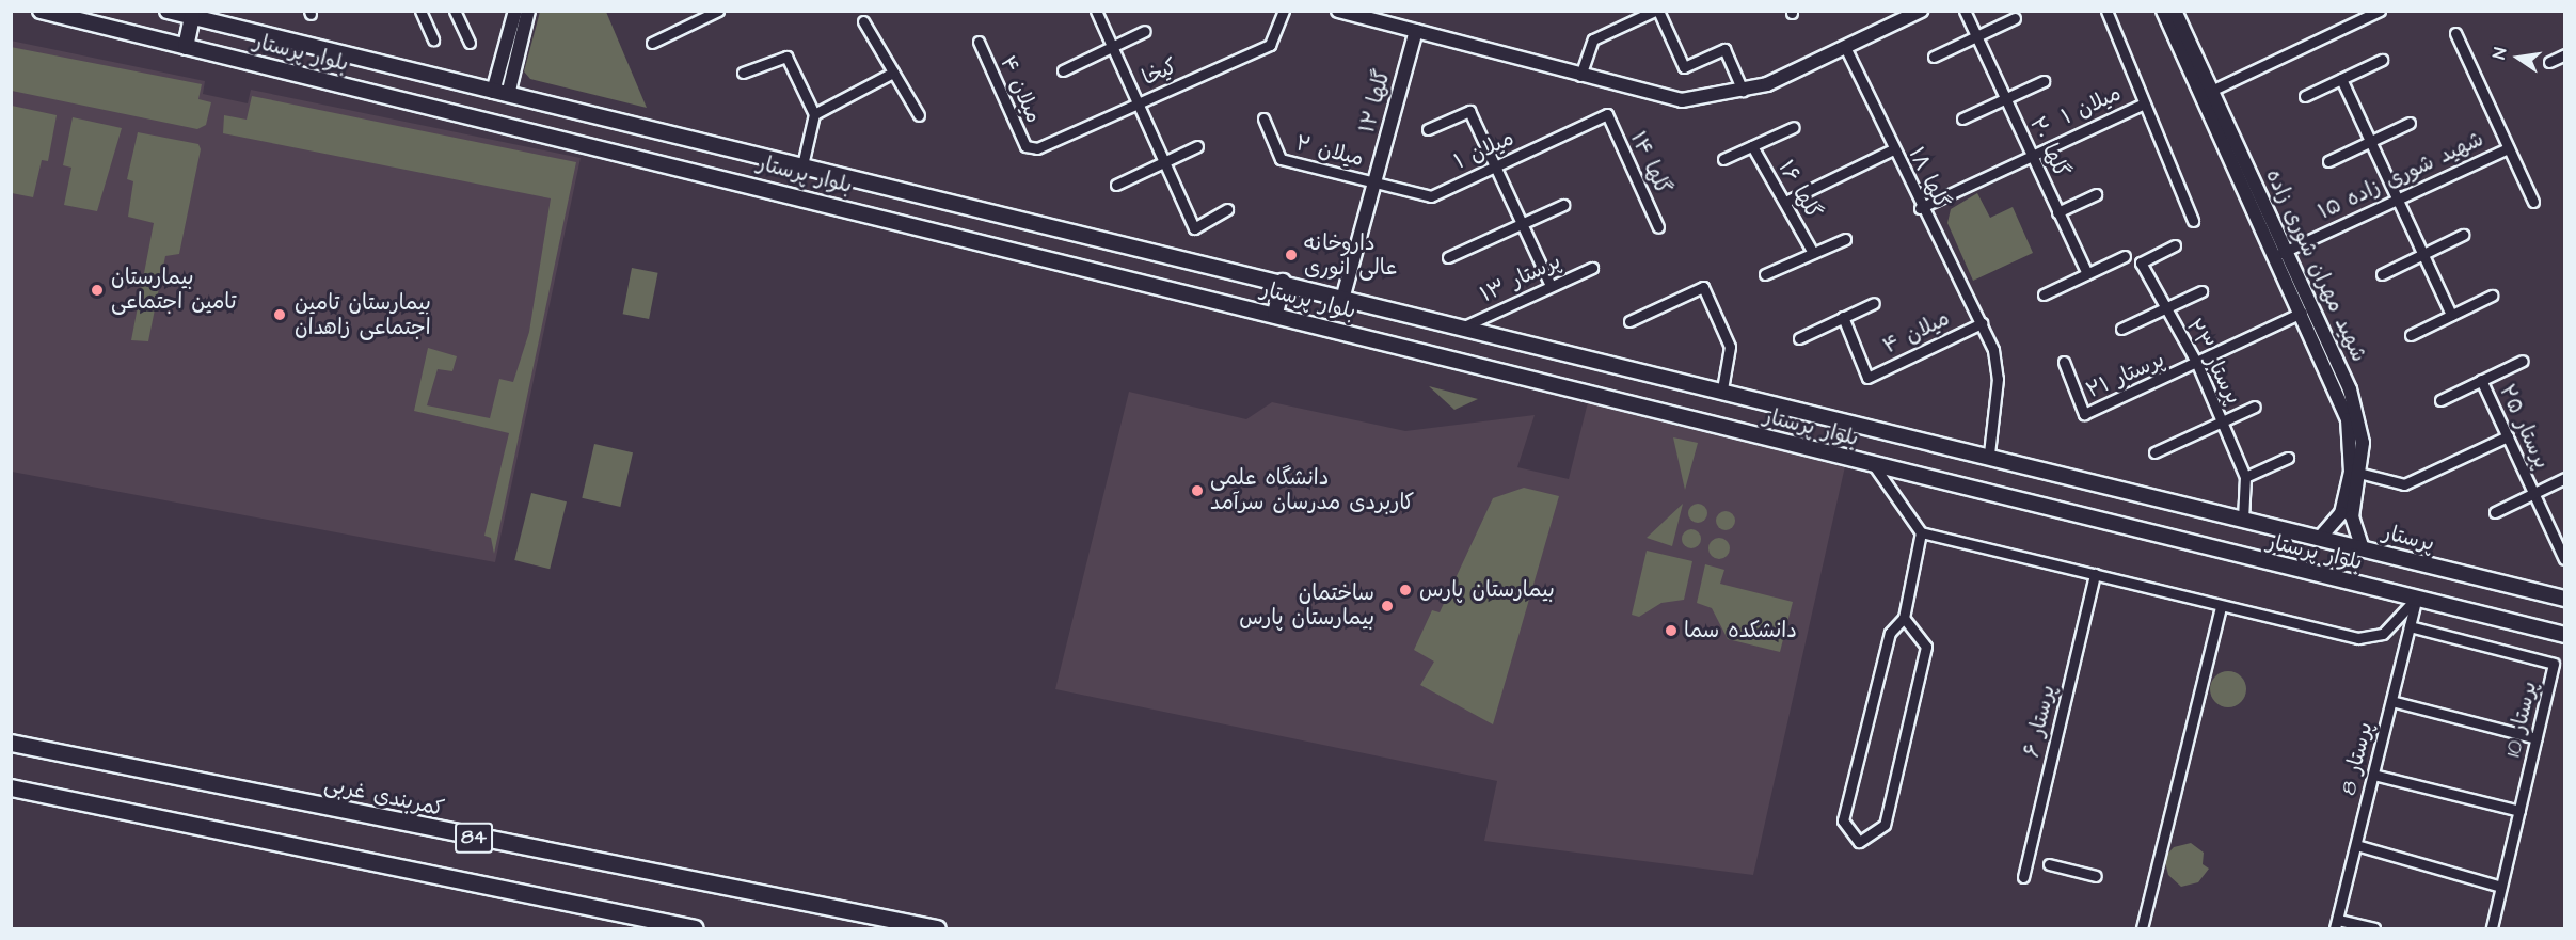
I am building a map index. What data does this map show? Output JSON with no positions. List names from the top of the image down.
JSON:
{
  "streets": {
    "highway": ["کمربندی غربی", "84"],
    "main road": ["بلوار پرستار", "پرستار"],
    "street": [
      "کیخا",
      "میلان ۴",
      "گلها ۱۲",
      "میلان ۱",
      "گلها ۲۰",
      "میلان ۲",
      "گلها ۱۴",
      "شهید شوری زاده ۱۵",
      "گلها ۱۸",
      "گلها ۱۶",
      "شهید مهران شوری زاده",
      "پرستار ۱۳",
      "پرستار ۲۳",
      "پرستار ۲۱",
      "پرستار ۲۵",
      "پرستار 10",
      "پرستار ۶",
      "پرستار 8"
    ]
  },
  "crossings": [
    ["بلوار پرستار", "گلها ۱۲"],
    ["بلوار پرستار", "گلها ۱۸"],
    ["بلوار پرستار", "پرستار ۱۳"],
    ["بلوار پرستار", "پرستار ۲۳"],
    ["بلوار پرستار", "پرستار"],
    ["بلوار پرستار", "پرستار 8"],
    ["کیخا", "میلان ۴"],
    ["میلان ۴", "گلها ۱۸"],
    ["گلها ۱۲", "میلان ۱"],
    ["گلها ۱۲", "میلان ۲"],
    ["میلان ۱", "گلها ۲۰"],
    ["میلان ۱", "میلان ۲"],
    ["میلان ۱", "گلها ۱۴"],
    ["میلان ۱", "گلها ۱۸"],
    ["شهید شوری زاده ۱۵", "شهید مهران شوری زاده"],
    ["شهید مهران شوری زاده", "پرستار"],
    ["پرستار ۲۳", "پرستار ۲۱"],
    ["پرستار ۲۳", "پرستار"],
    ["پرستار 10", "پرستار 8"]
  ],
  "places": [
    "داروخانه عالی انوری",
    "بیمارستان تامین اجتماعی",
    "بیمارستان تامین اجتماعی زاهدان",
    "دانشگاه علمی کاربردی مدرسان سرآمد",
    "بیمارستان پارس",
    "ساختمان بیمارستان پارس",
    "دانشکده سما"
  ],
  "north": "left"
}
